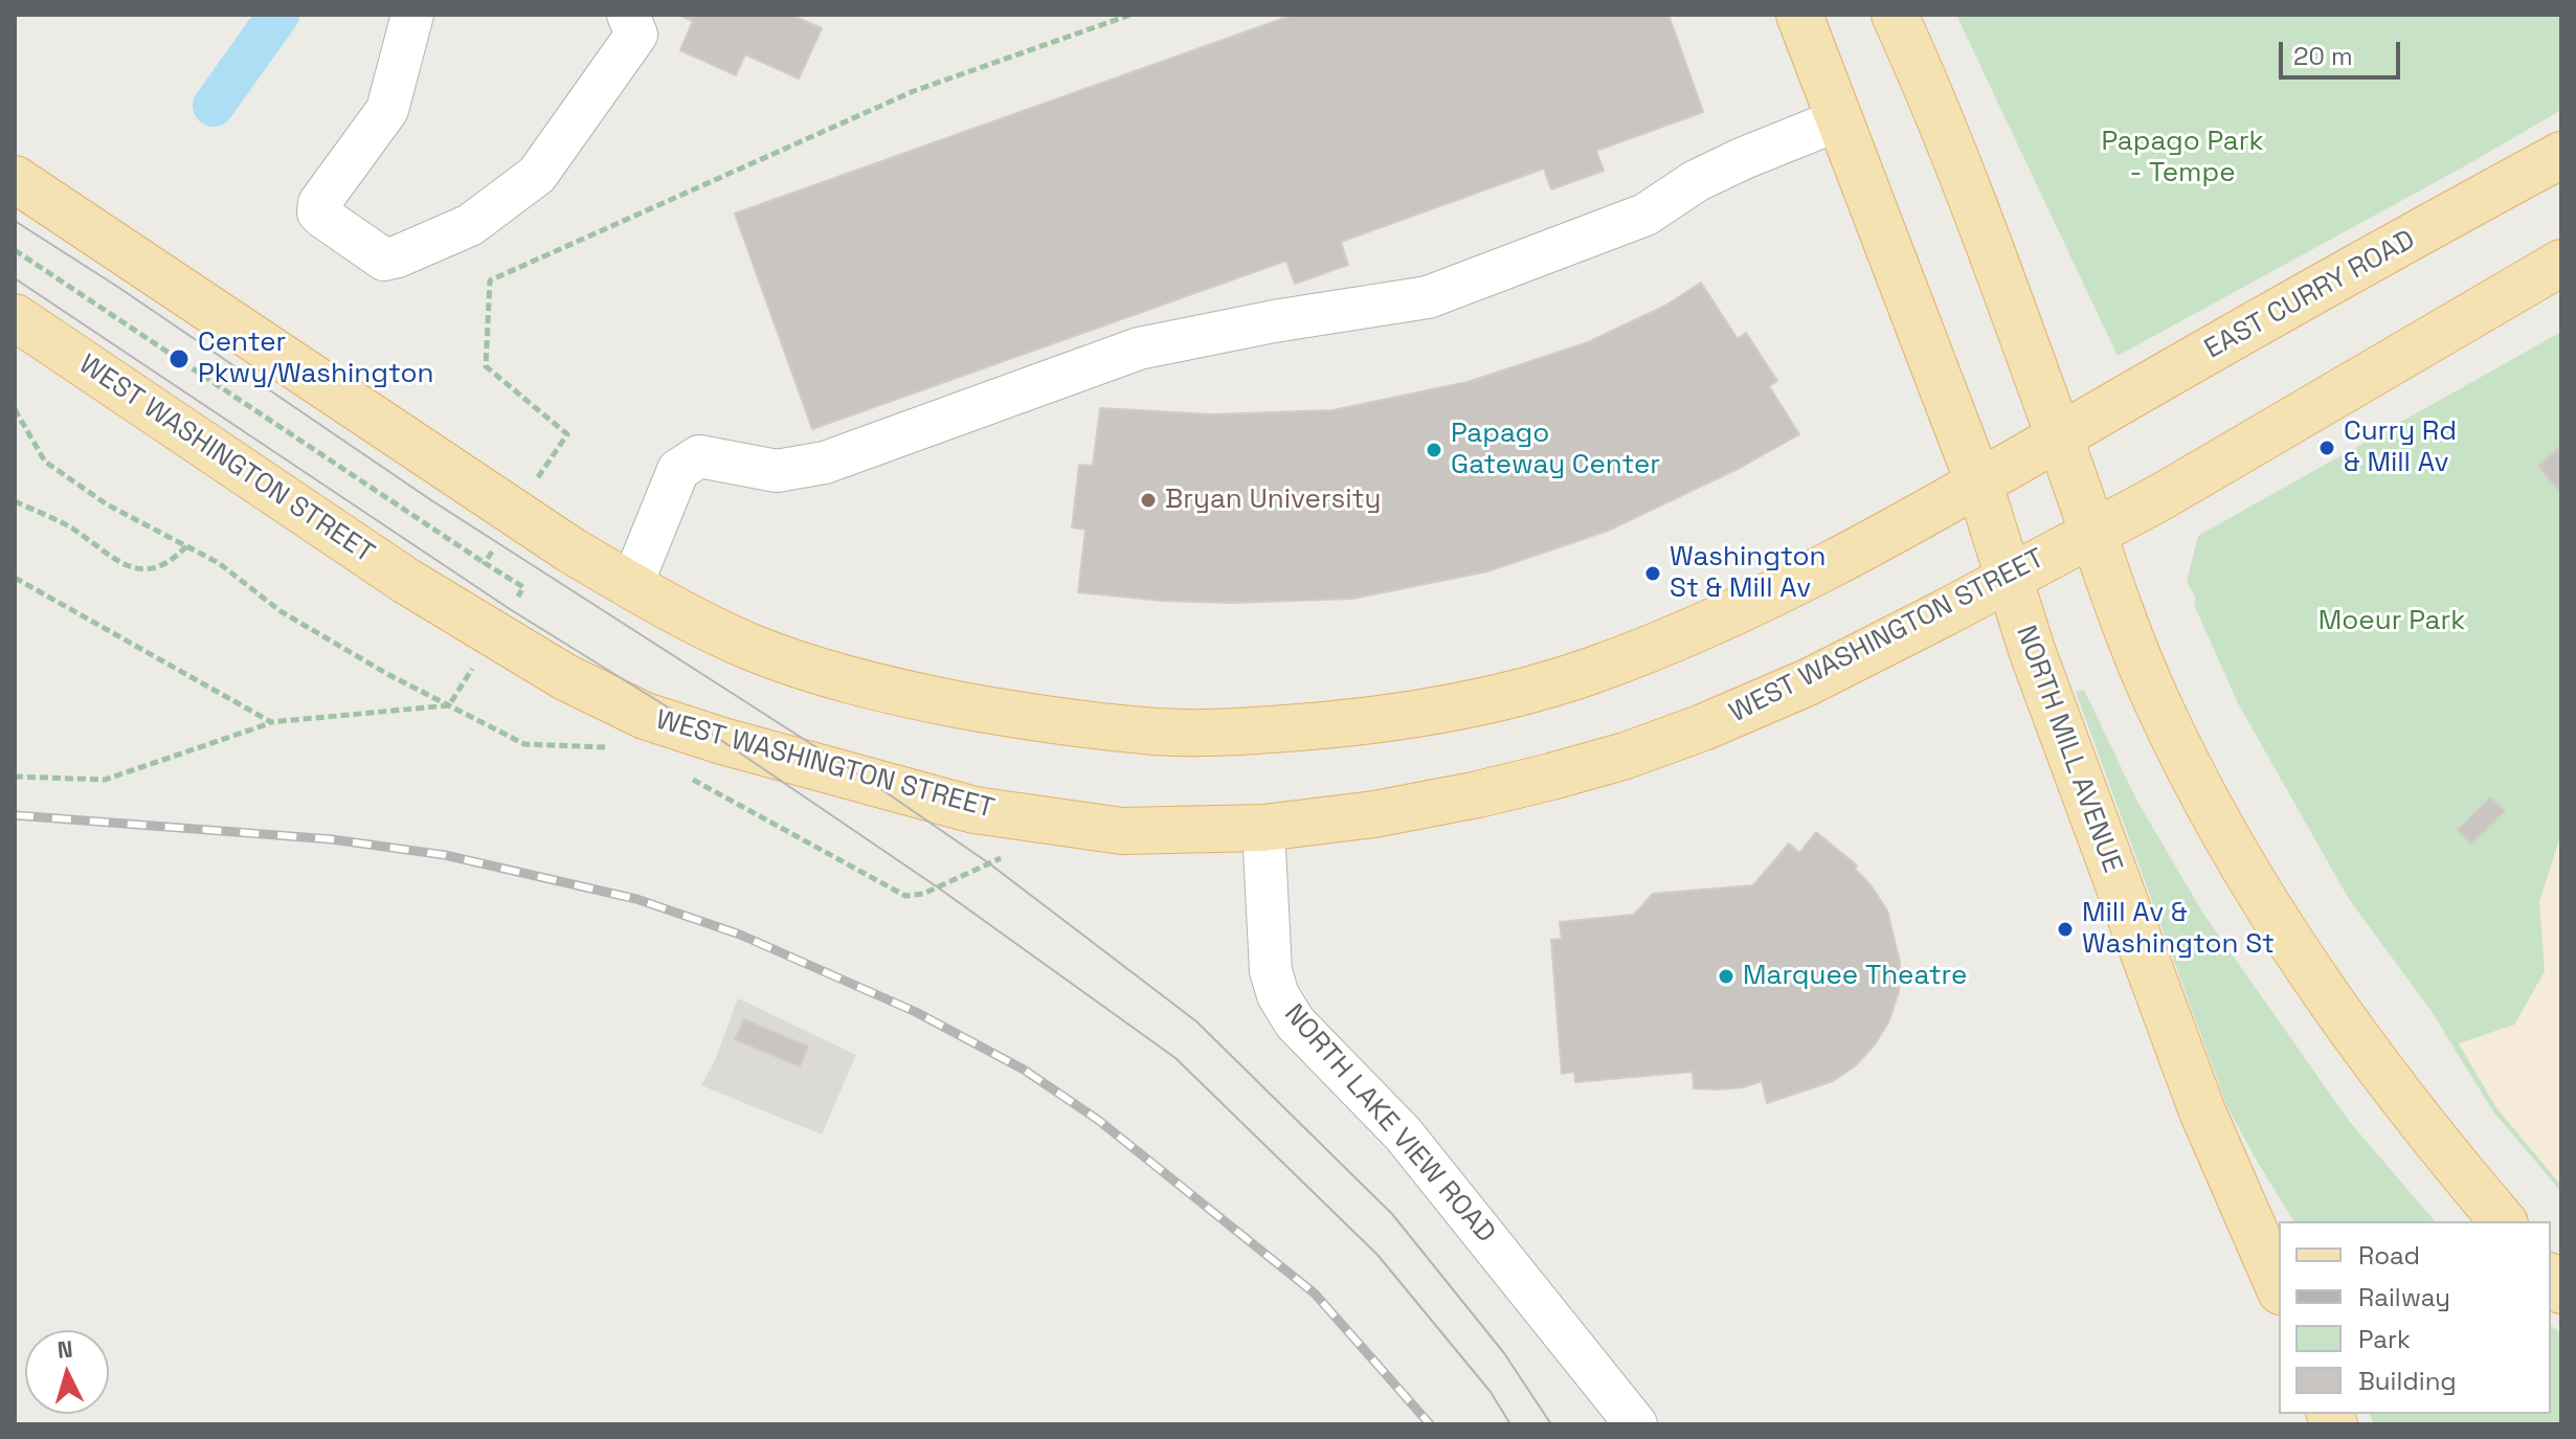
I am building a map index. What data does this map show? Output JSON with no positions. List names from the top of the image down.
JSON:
{
  "streets": {
    "main road": ["EAST CURRY ROAD", "WEST WASHINGTON STREET", "NORTH MILL AVENUE"],
    "street": ["NORTH LAKE VIEW ROAD"]
  },
  "crossings": [
    ["WEST WASHINGTON STREET", "NORTH MILL AVENUE"],
    ["WEST WASHINGTON STREET", "NORTH LAKE VIEW ROAD"]
  ],
  "parks": ["Papago Park - Tempe", "Moeur Park"],
  "places": [
    "Center Pkwy/Washington",
    "Curry Rd & Mill Av",
    "Papago Gateway Center",
    "Bryan University",
    "Washington St & Mill Av",
    "Mill Av & Washington St",
    "Marquee Theatre"
  ],
  "legend": [
    "Road",
    "Railway",
    "Park",
    "Building"
  ],
  "scale_bar": "20 m",
  "north": "top"
}
